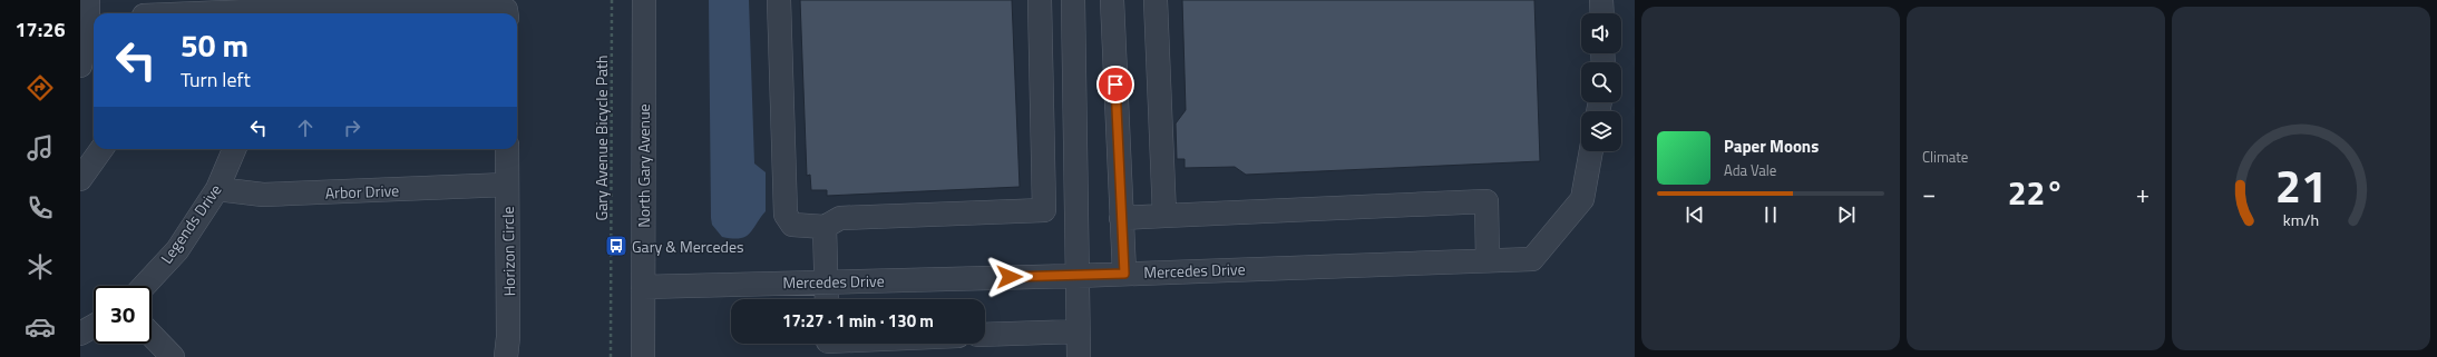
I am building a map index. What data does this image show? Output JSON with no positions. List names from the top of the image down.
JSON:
{
  "streets": {
    "street": [
      "North Gary Avenue",
      "Arbor Drive",
      "Legends Drive",
      "Horizon Circle",
      "Mercedes Drive"
    ],
    "path": ["Gary Avenue Bicycle Path"]
  },
  "crossings": [
    ["North Gary Avenue", "Mercedes Drive"],
    ["Arbor Drive", "Legends Drive"],
    ["Arbor Drive", "Horizon Circle"]
  ],
  "places": {
    "bus stop": ["Gary & Mercedes"]
  },
  "page": {
    "tabs": "17:26",
    "tile": "Climate",
    "turn": ["50 m", "Turn left"],
    "song": ["Paper Moons", "Ada Vale"],
    "heat": ["−", "22°", "+"],
    "limit": "30",
    "trip": "17:27 · 1 min · 130 m",
    "gauge": ["21", "km/h"]
  }
}
